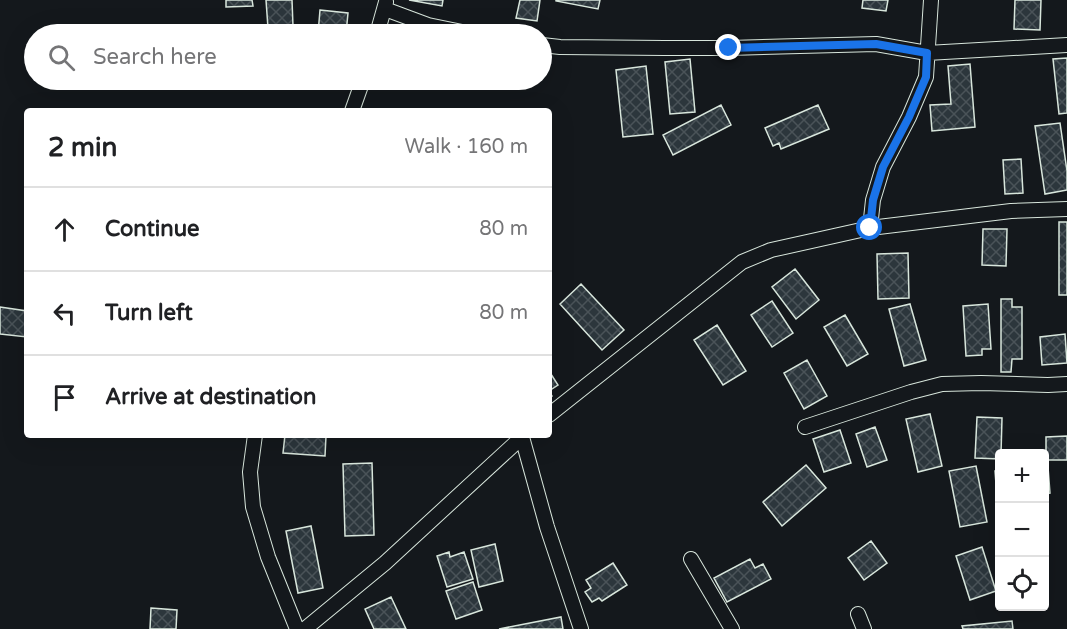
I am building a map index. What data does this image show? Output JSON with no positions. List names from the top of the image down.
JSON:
{
  "page": {
    "search": "Search here",
    "heading": ["2 min", "Walk · 160 m"],
    "list": [
      ["Continue", "80 m"],
      ["Turn left", "80 m"],
      "Arrive at destination"
    ],
    "map_buttons": ["+", "−"]
  }
}
